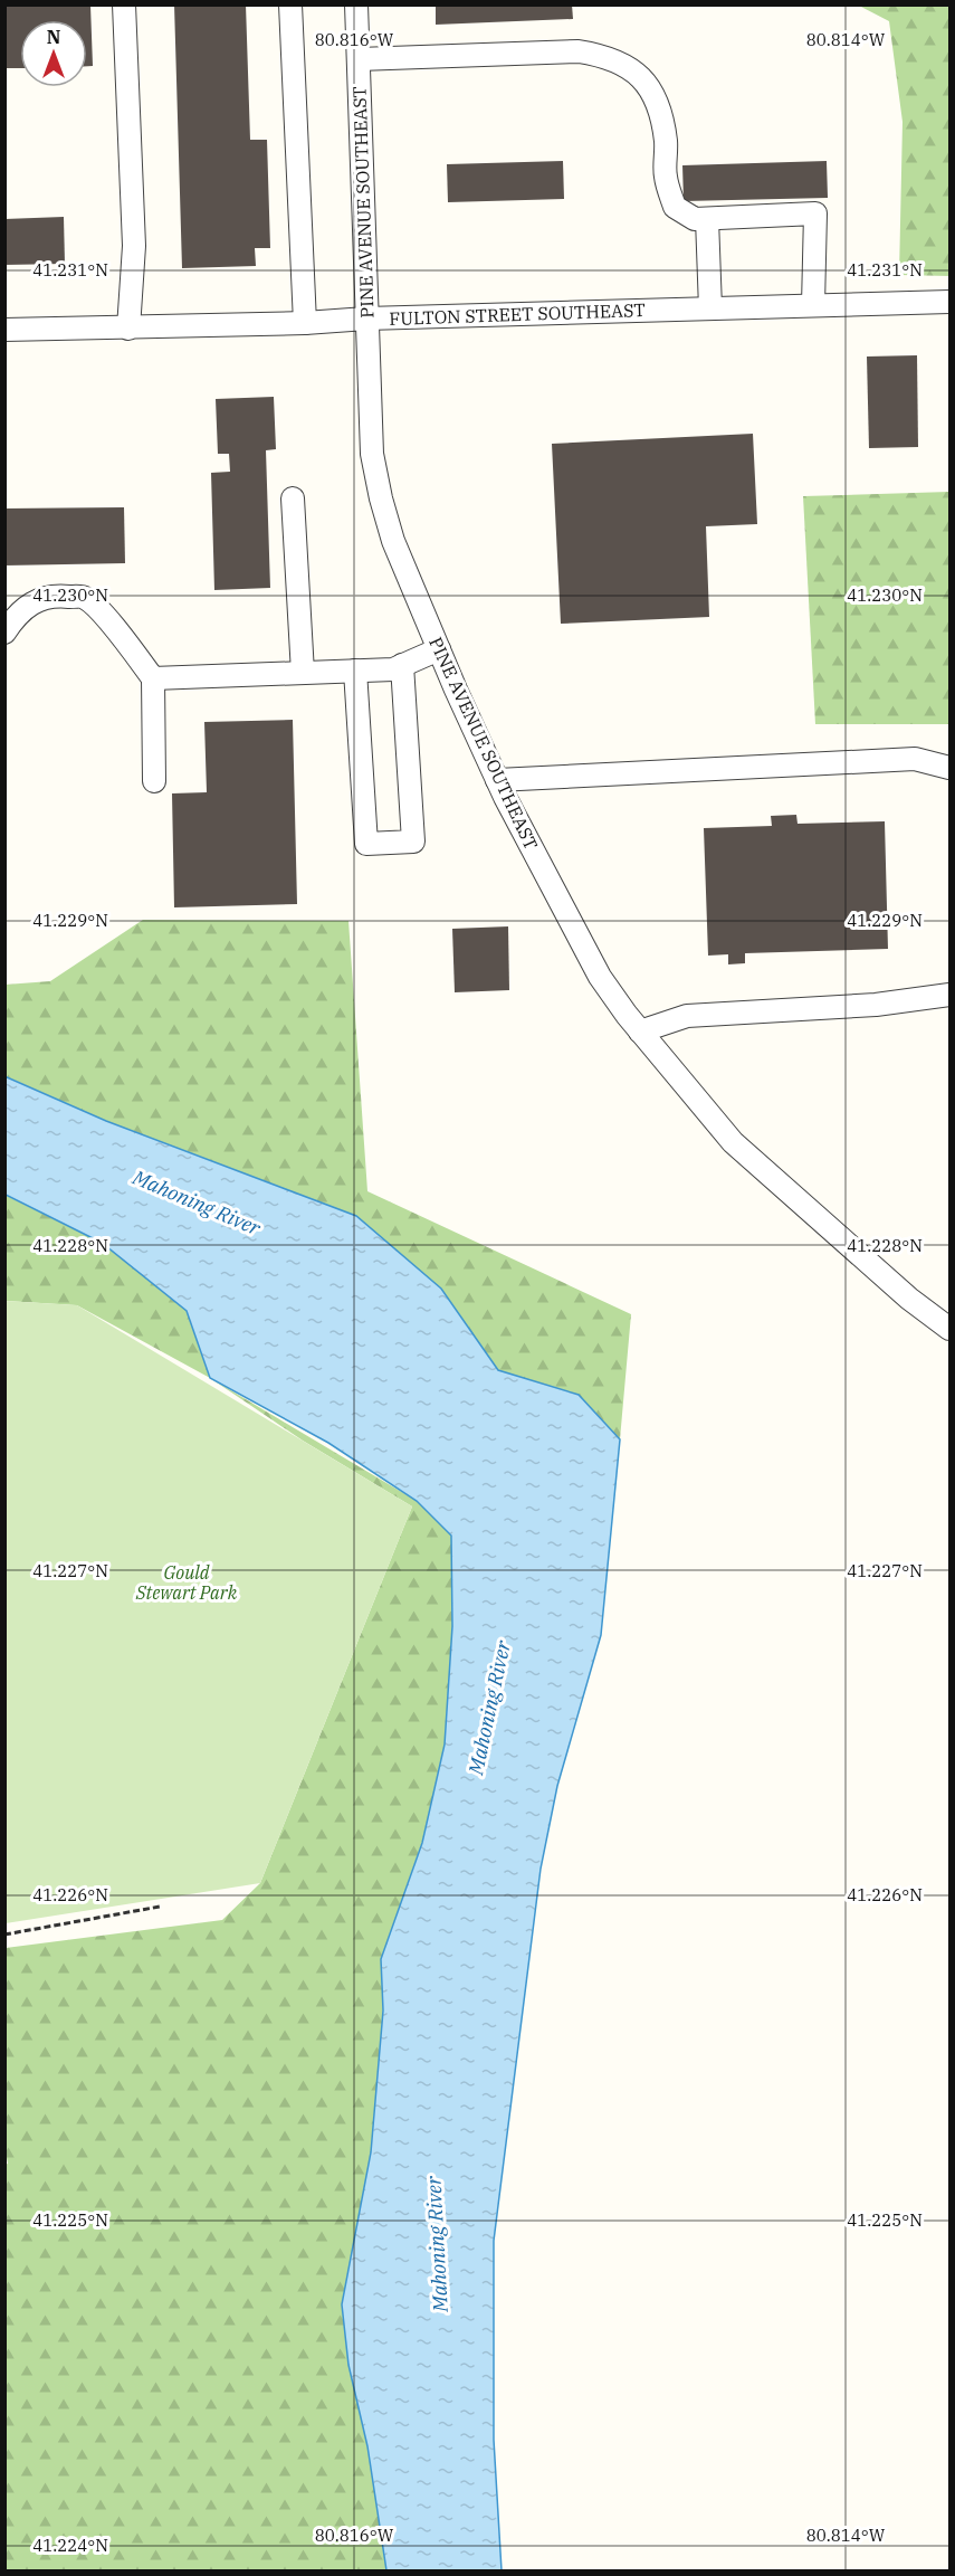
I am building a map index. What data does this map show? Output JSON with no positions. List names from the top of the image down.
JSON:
{
  "streets": {
    "street": ["PINE AVENUE SOUTHEAST", "FULTON STREET SOUTHEAST"]
  },
  "crossings": [
    ["PINE AVENUE SOUTHEAST", "FULTON STREET SOUTHEAST"]
  ],
  "water": ["Mahoning River"],
  "parks": ["Gould Stewart Park"],
  "north": "top",
  "coordinates": [
    "80.816°W",
    "80.814°W",
    "41.231°N",
    "41.230°N",
    "41.229°N",
    "41.228°N",
    "41.227°N",
    "41.226°N",
    "41.225°N",
    "41.224°N"
  ]
}
